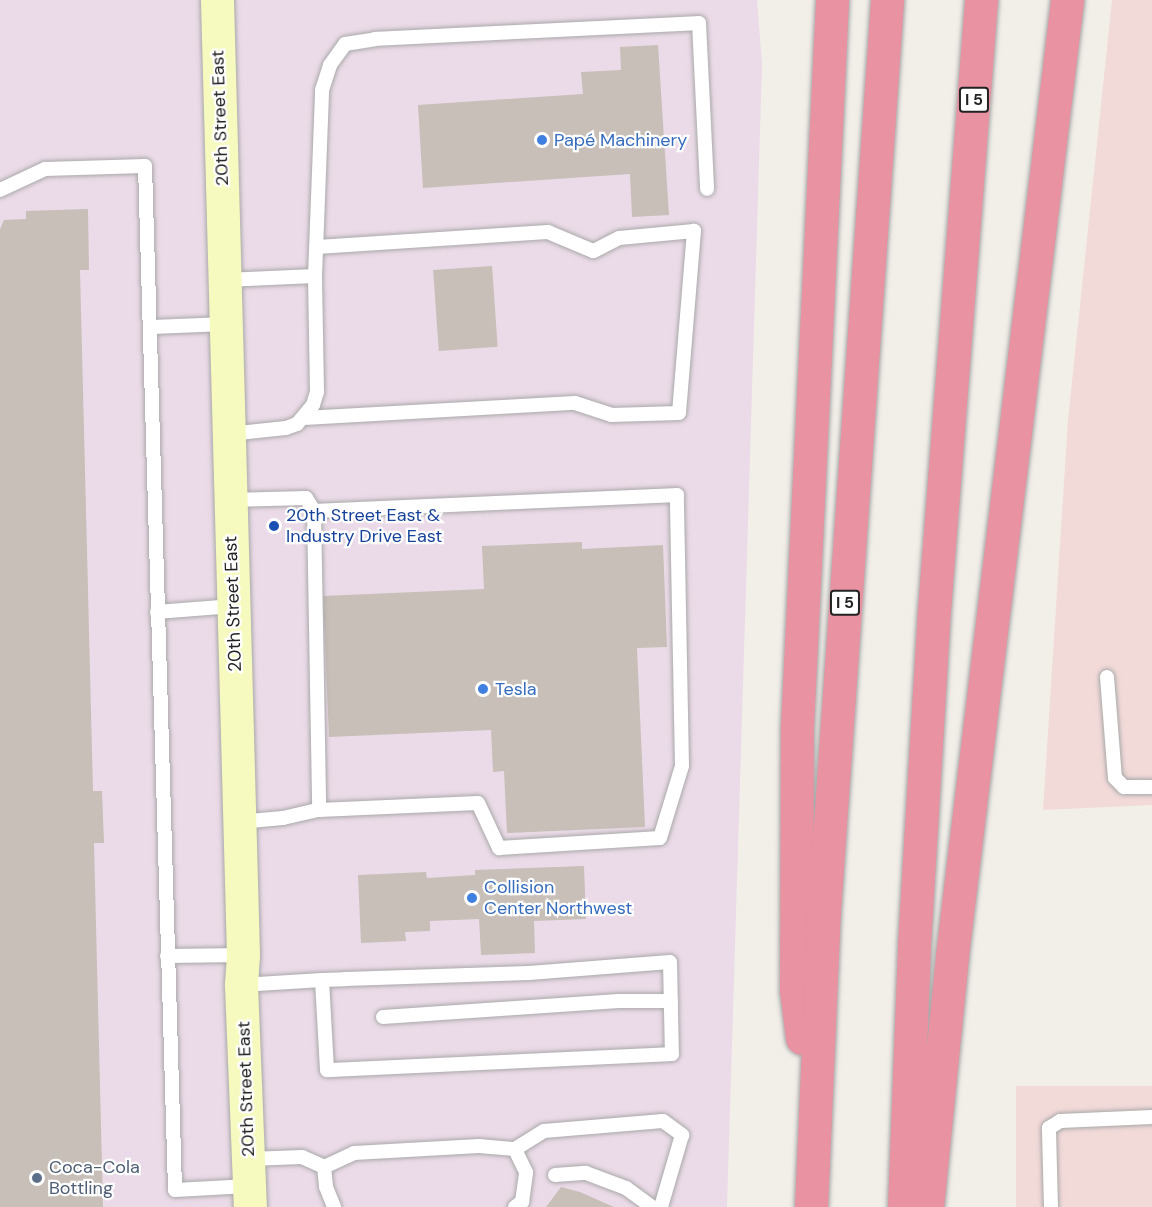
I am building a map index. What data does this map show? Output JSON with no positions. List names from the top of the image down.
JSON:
{
  "streets": {
    "highway": ["I 5"],
    "main road": ["20th Street East"]
  },
  "places": [
    "Papé Machinery",
    "20th Street East & Industry Drive East",
    "Tesla",
    "Collision Center Northwest",
    "Coca-Cola Bottling"
  ]
}
